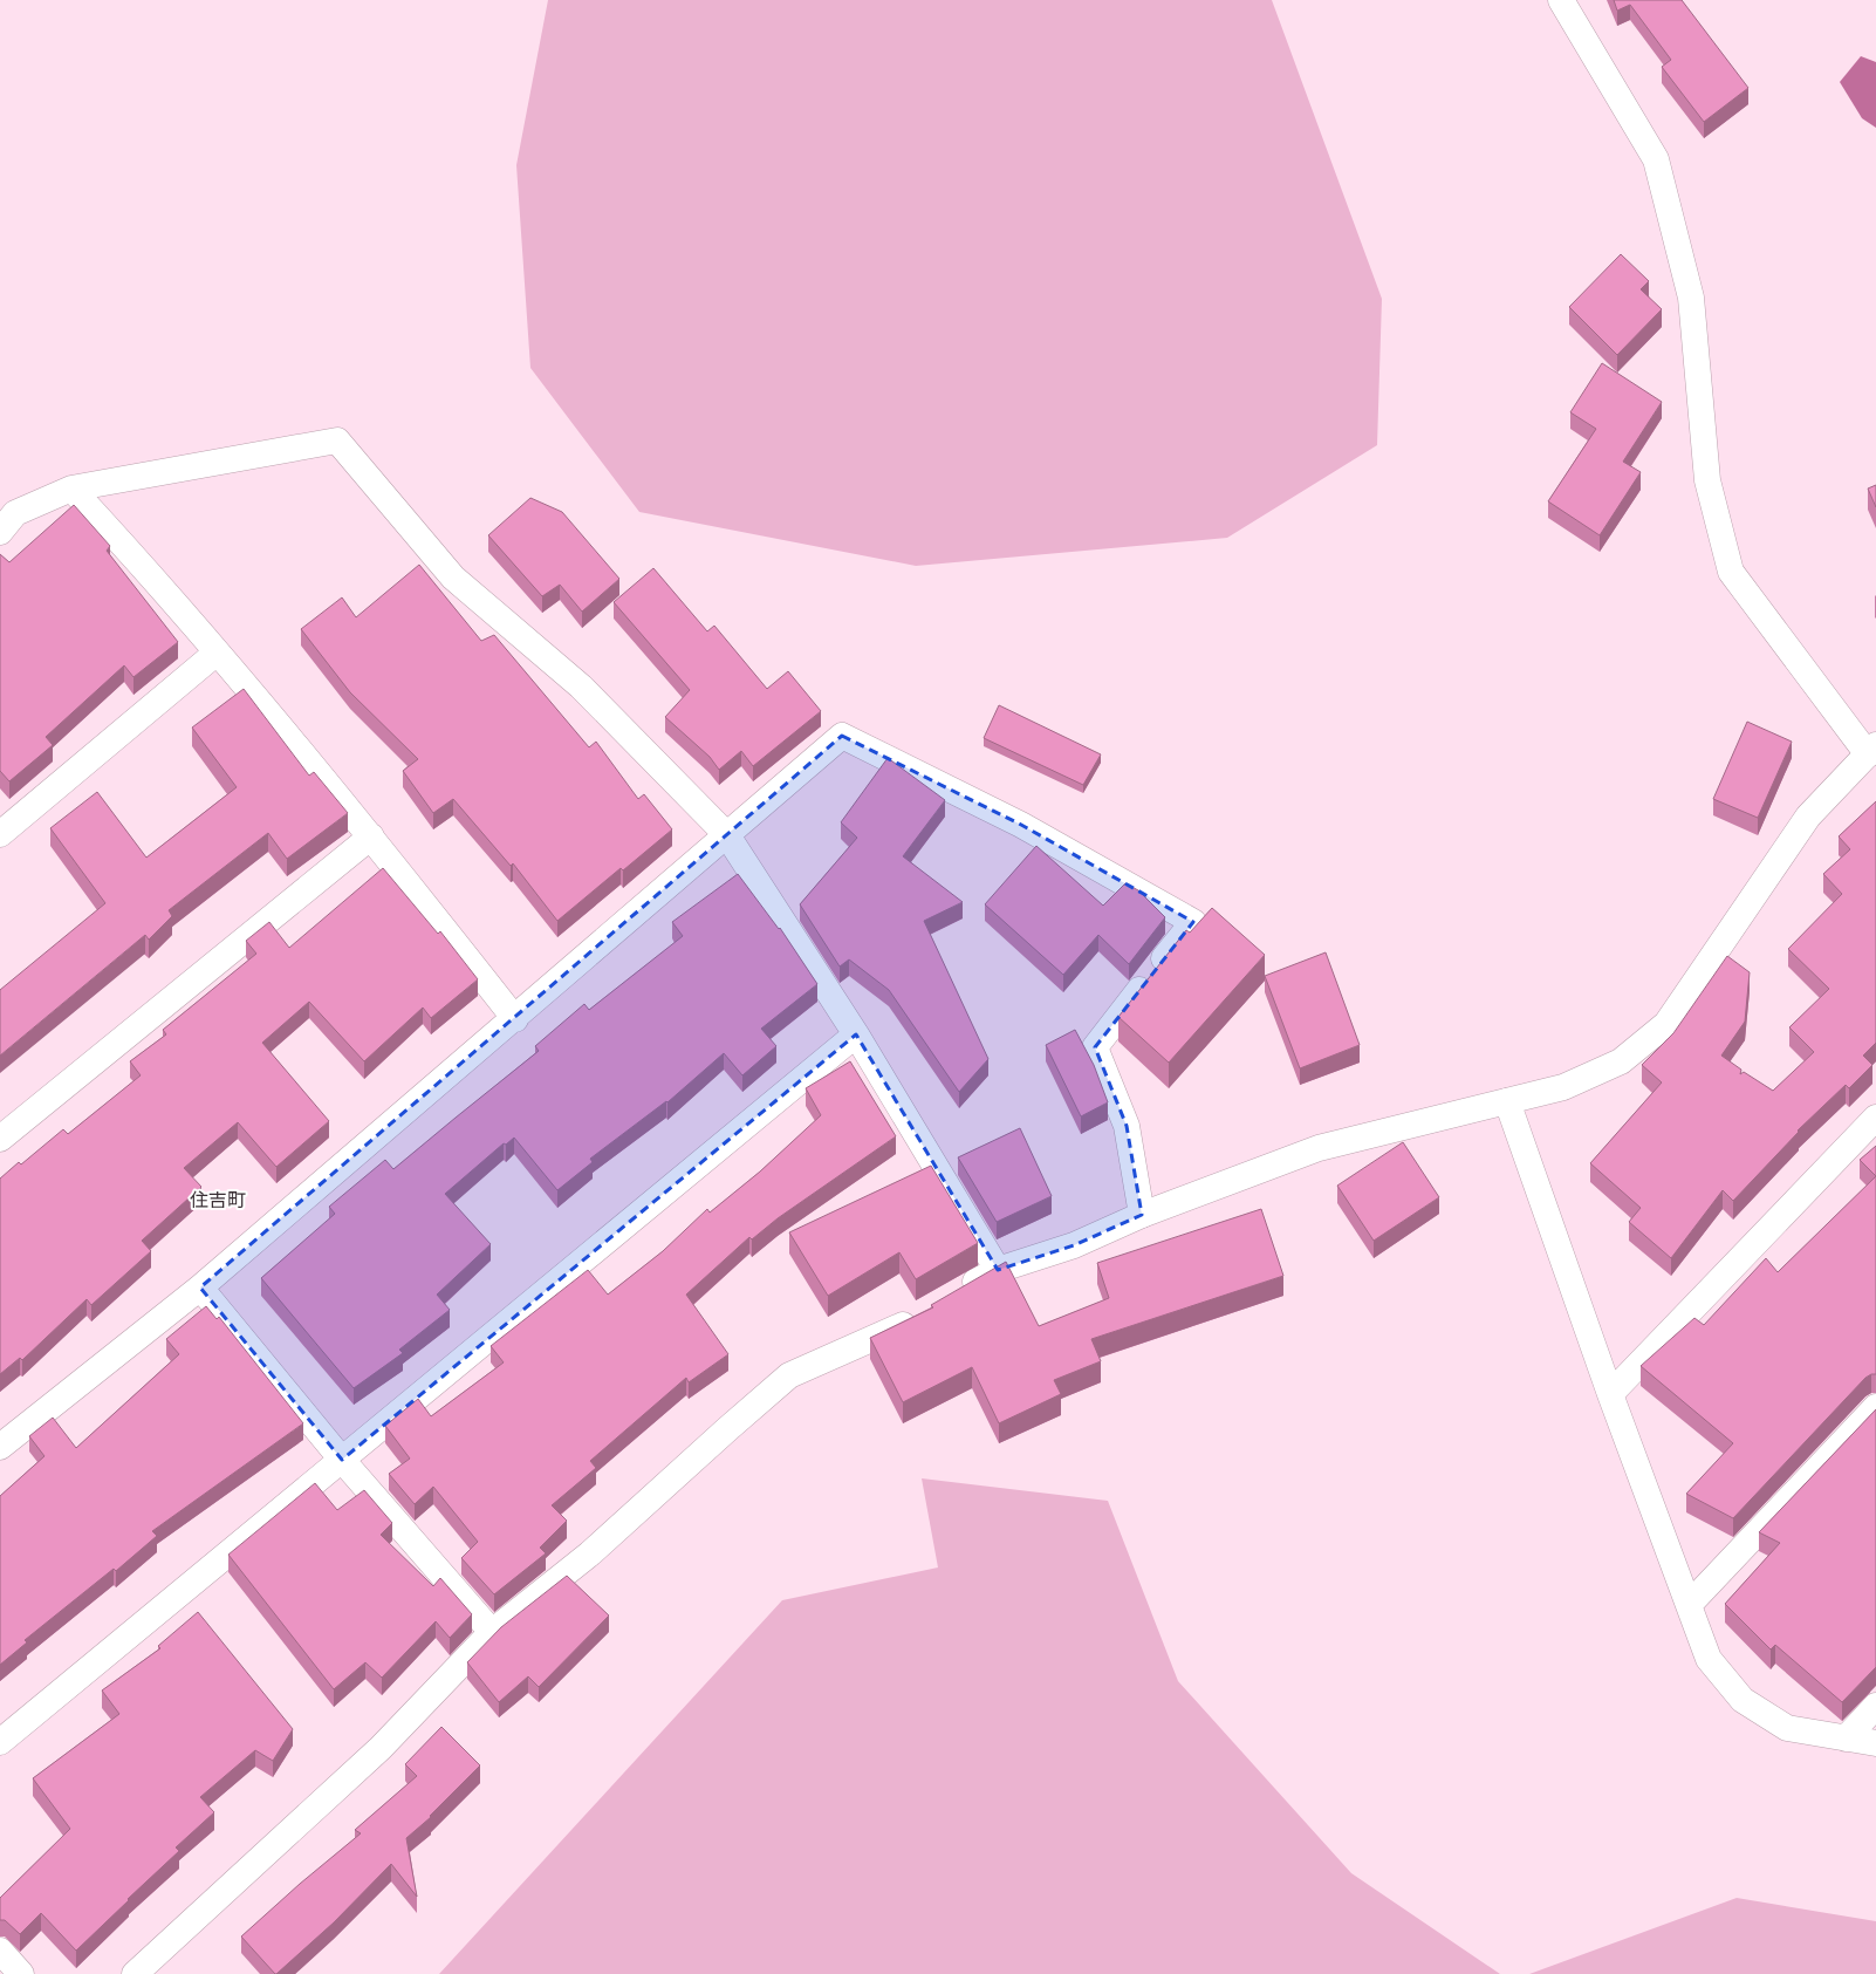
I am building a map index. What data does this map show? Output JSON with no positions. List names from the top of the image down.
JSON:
{
  "districts": ["住吉町"]
}
